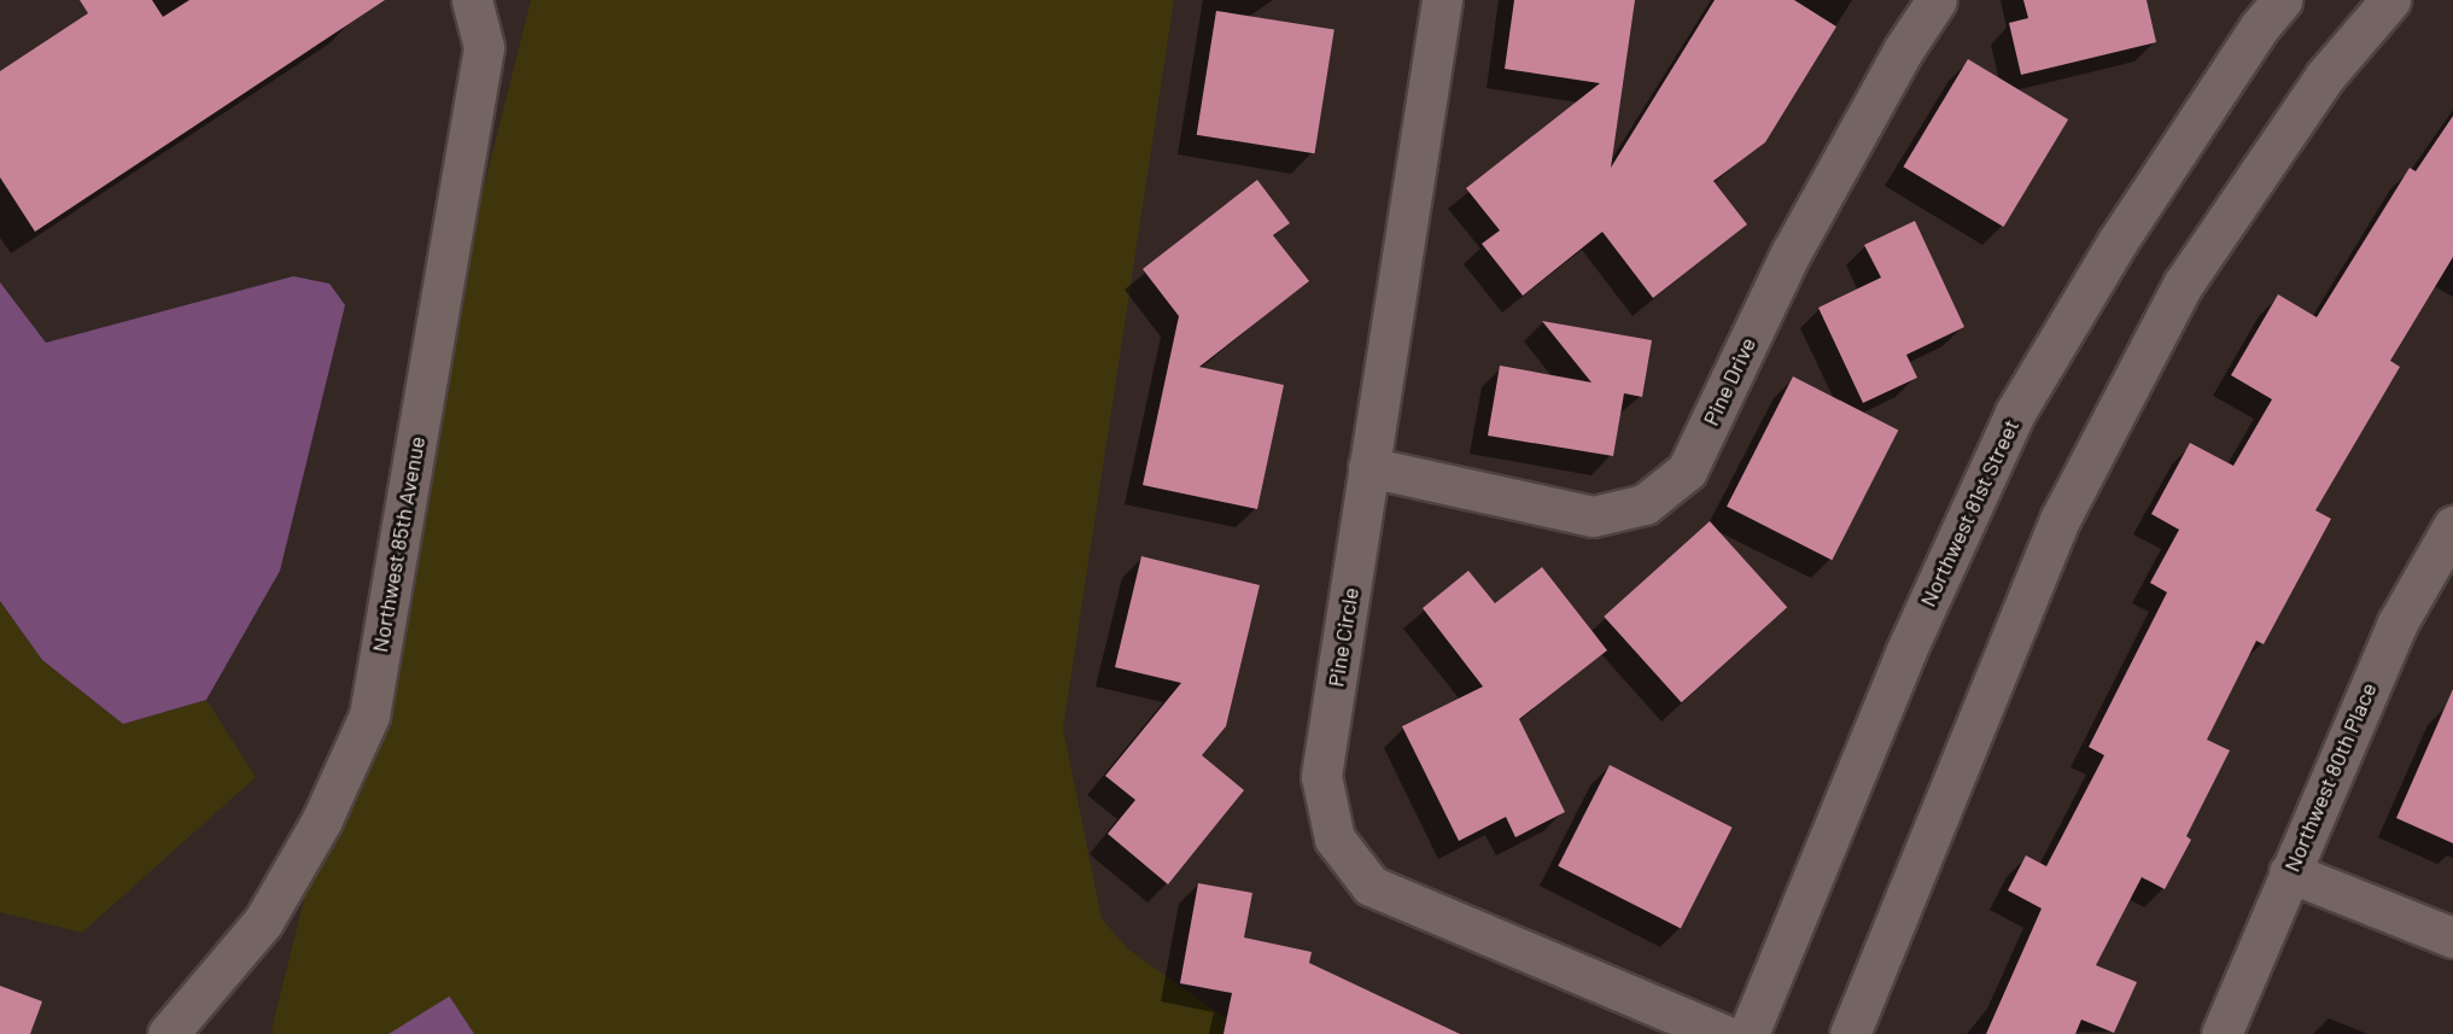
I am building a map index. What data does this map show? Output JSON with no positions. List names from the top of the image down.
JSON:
{
  "streets": {
    "street": [
      "Pine Drive",
      "Northwest 81st Street",
      "Northwest 85th Avenue",
      "Pine Circle",
      "Northwest 80th Place"
    ]
  },
  "crossings": [
    ["Pine Drive", "Pine Circle"]
  ]
}
